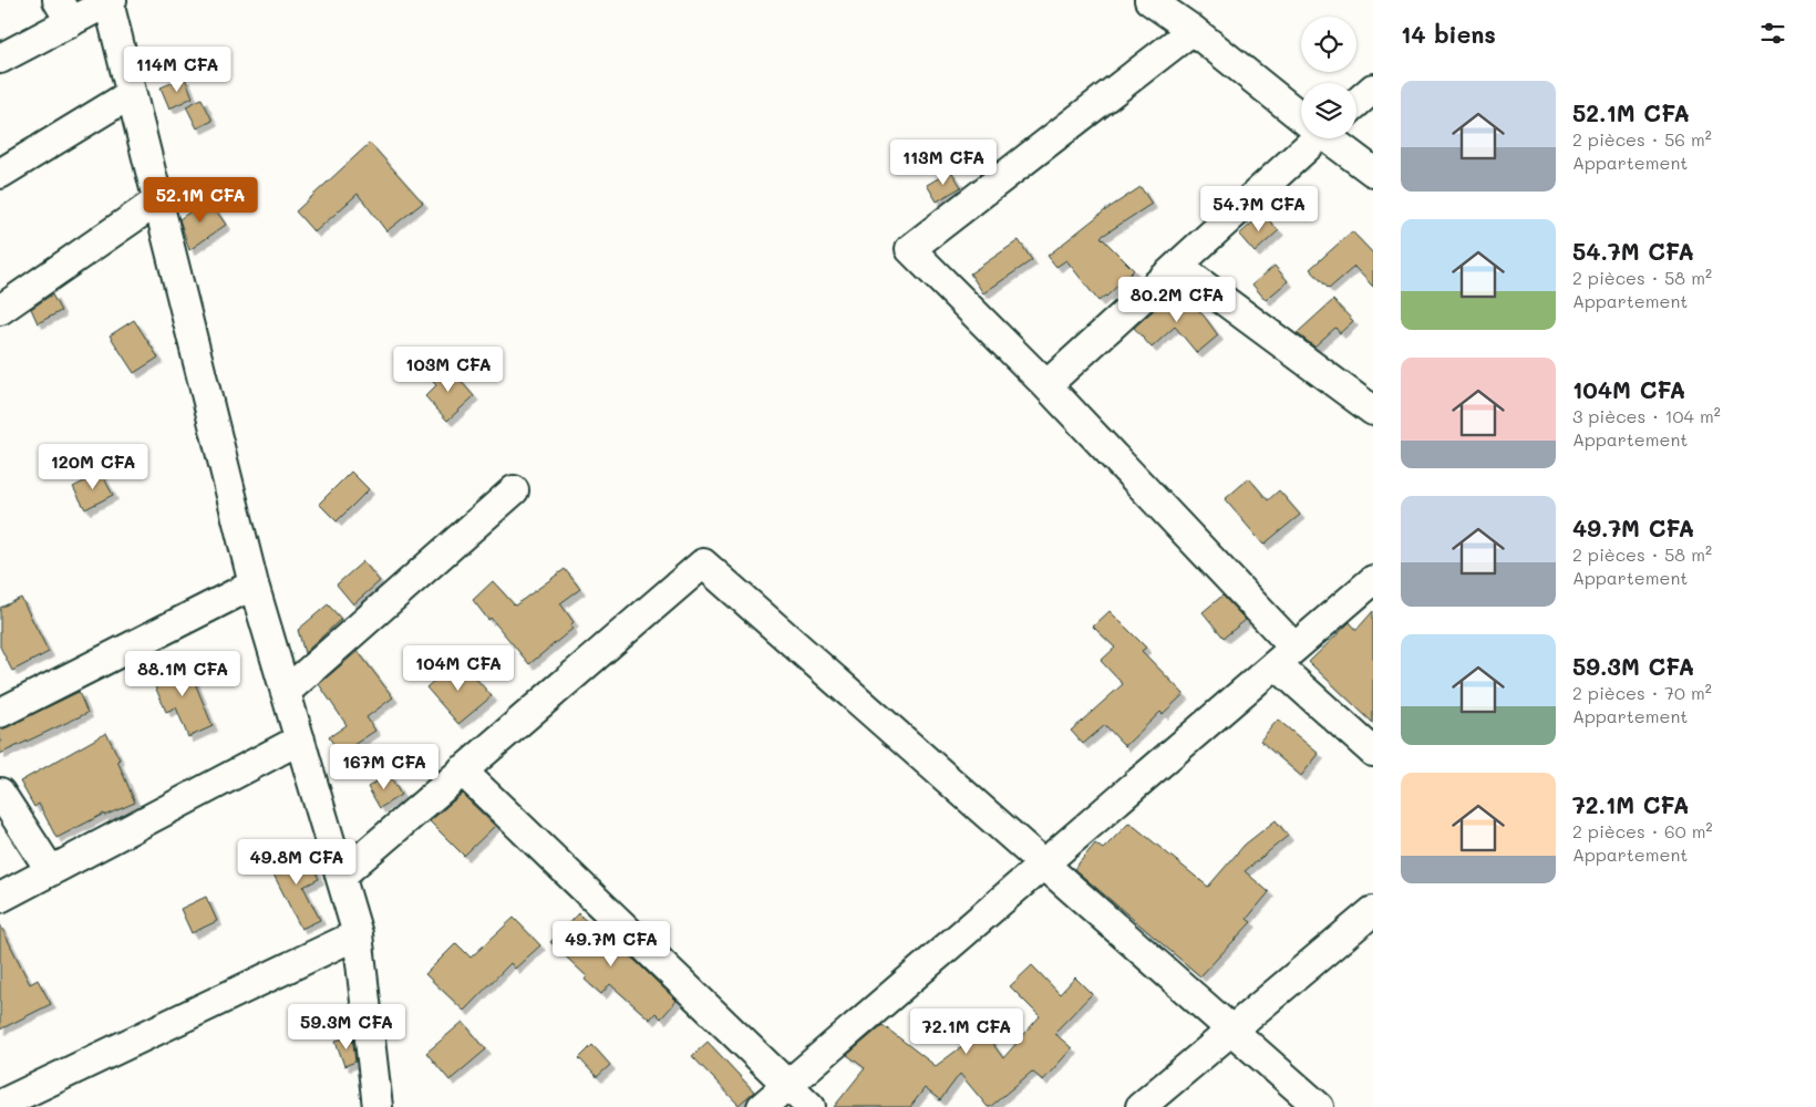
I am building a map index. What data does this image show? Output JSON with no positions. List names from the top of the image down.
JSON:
{
  "page": {
    "heading": "14 biens",
    "price": [
      "114M CFA",
      "113M CFA",
      "52.1M CFA",
      "54.7M CFA",
      "80.2M CFA",
      "103M CFA",
      "120M CFA",
      "104M CFA",
      "88.1M CFA",
      "167M CFA",
      "49.8M CFA",
      "49.7M CFA",
      "59.3M CFA",
      "72.1M CFA"
    ],
    "list": [
      {
        "name": "52.1M CFA",
        "note": "2 pièces · 56 m² · Appartement"
      },
      {
        "name": "54.7M CFA",
        "note": "2 pièces · 58 m² · Appartement"
      },
      {
        "name": "104M CFA",
        "note": "3 pièces · 104 m² · Appartement"
      },
      {
        "name": "49.7M CFA",
        "note": "2 pièces · 58 m² · Appartement"
      },
      {
        "name": "59.3M CFA",
        "note": "2 pièces · 70 m² · Appartement"
      },
      {
        "name": "72.1M CFA",
        "note": "2 pièces · 60 m² · Appartement"
      }
    ]
  }
}
